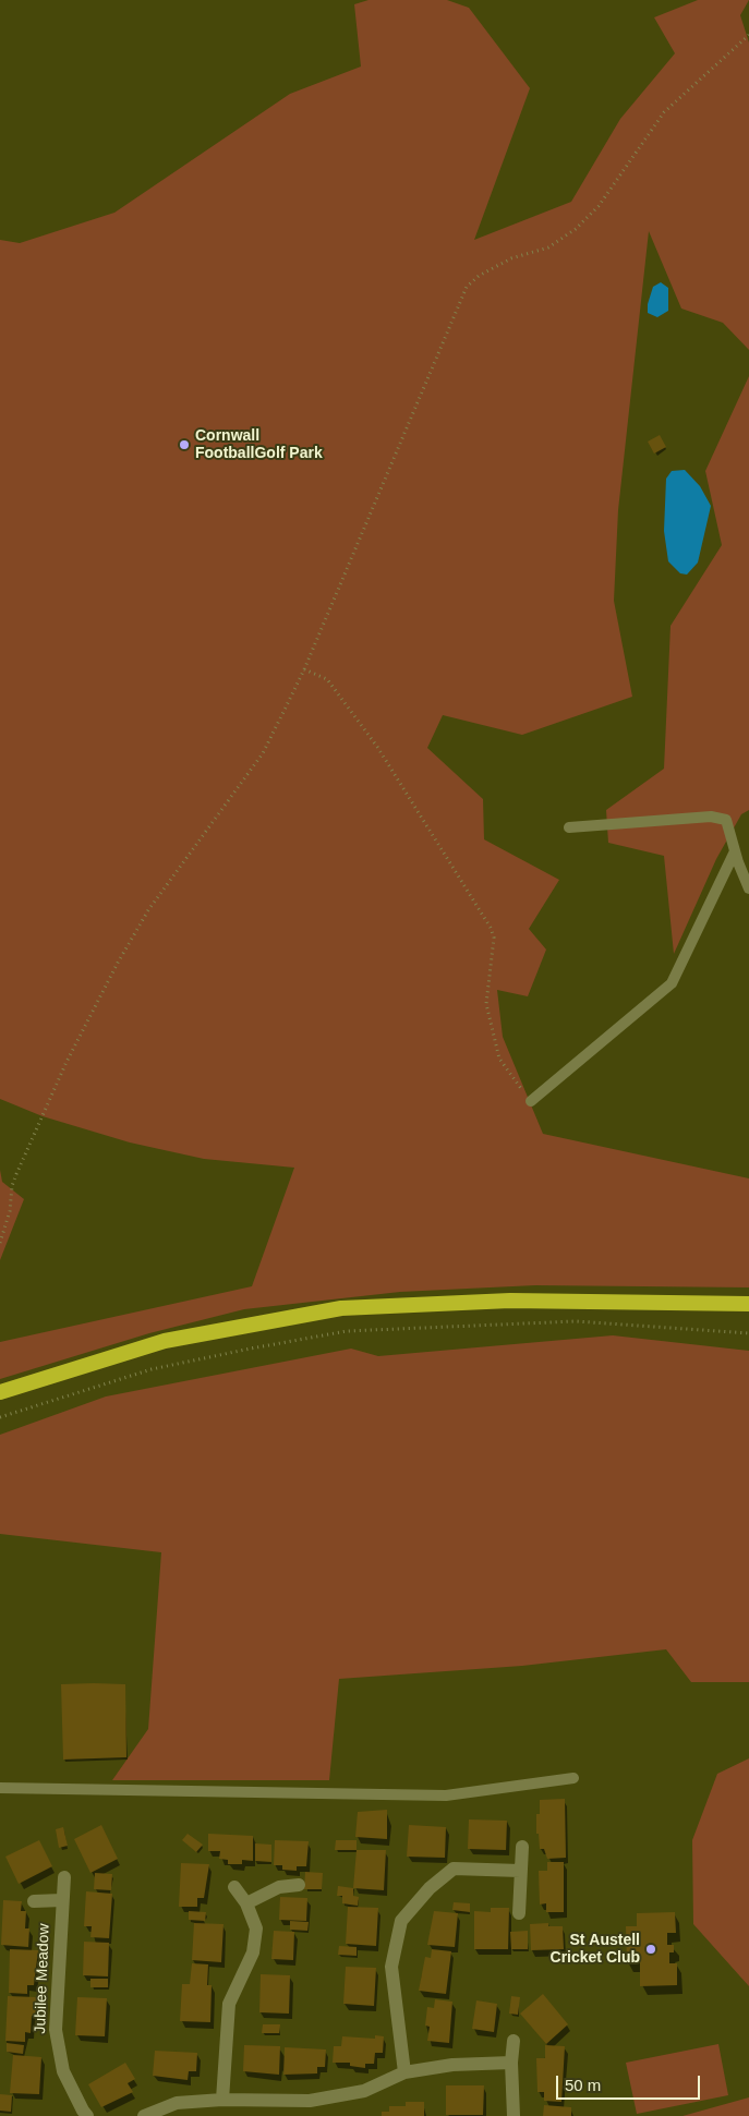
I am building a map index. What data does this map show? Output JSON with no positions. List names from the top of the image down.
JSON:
{
  "streets": {
    "street": ["Jubilee Meadow"]
  },
  "places": ["Cornwall FootballGolf Park", "St Austell Cricket Club"],
  "scale_bar": "50 m"
}
